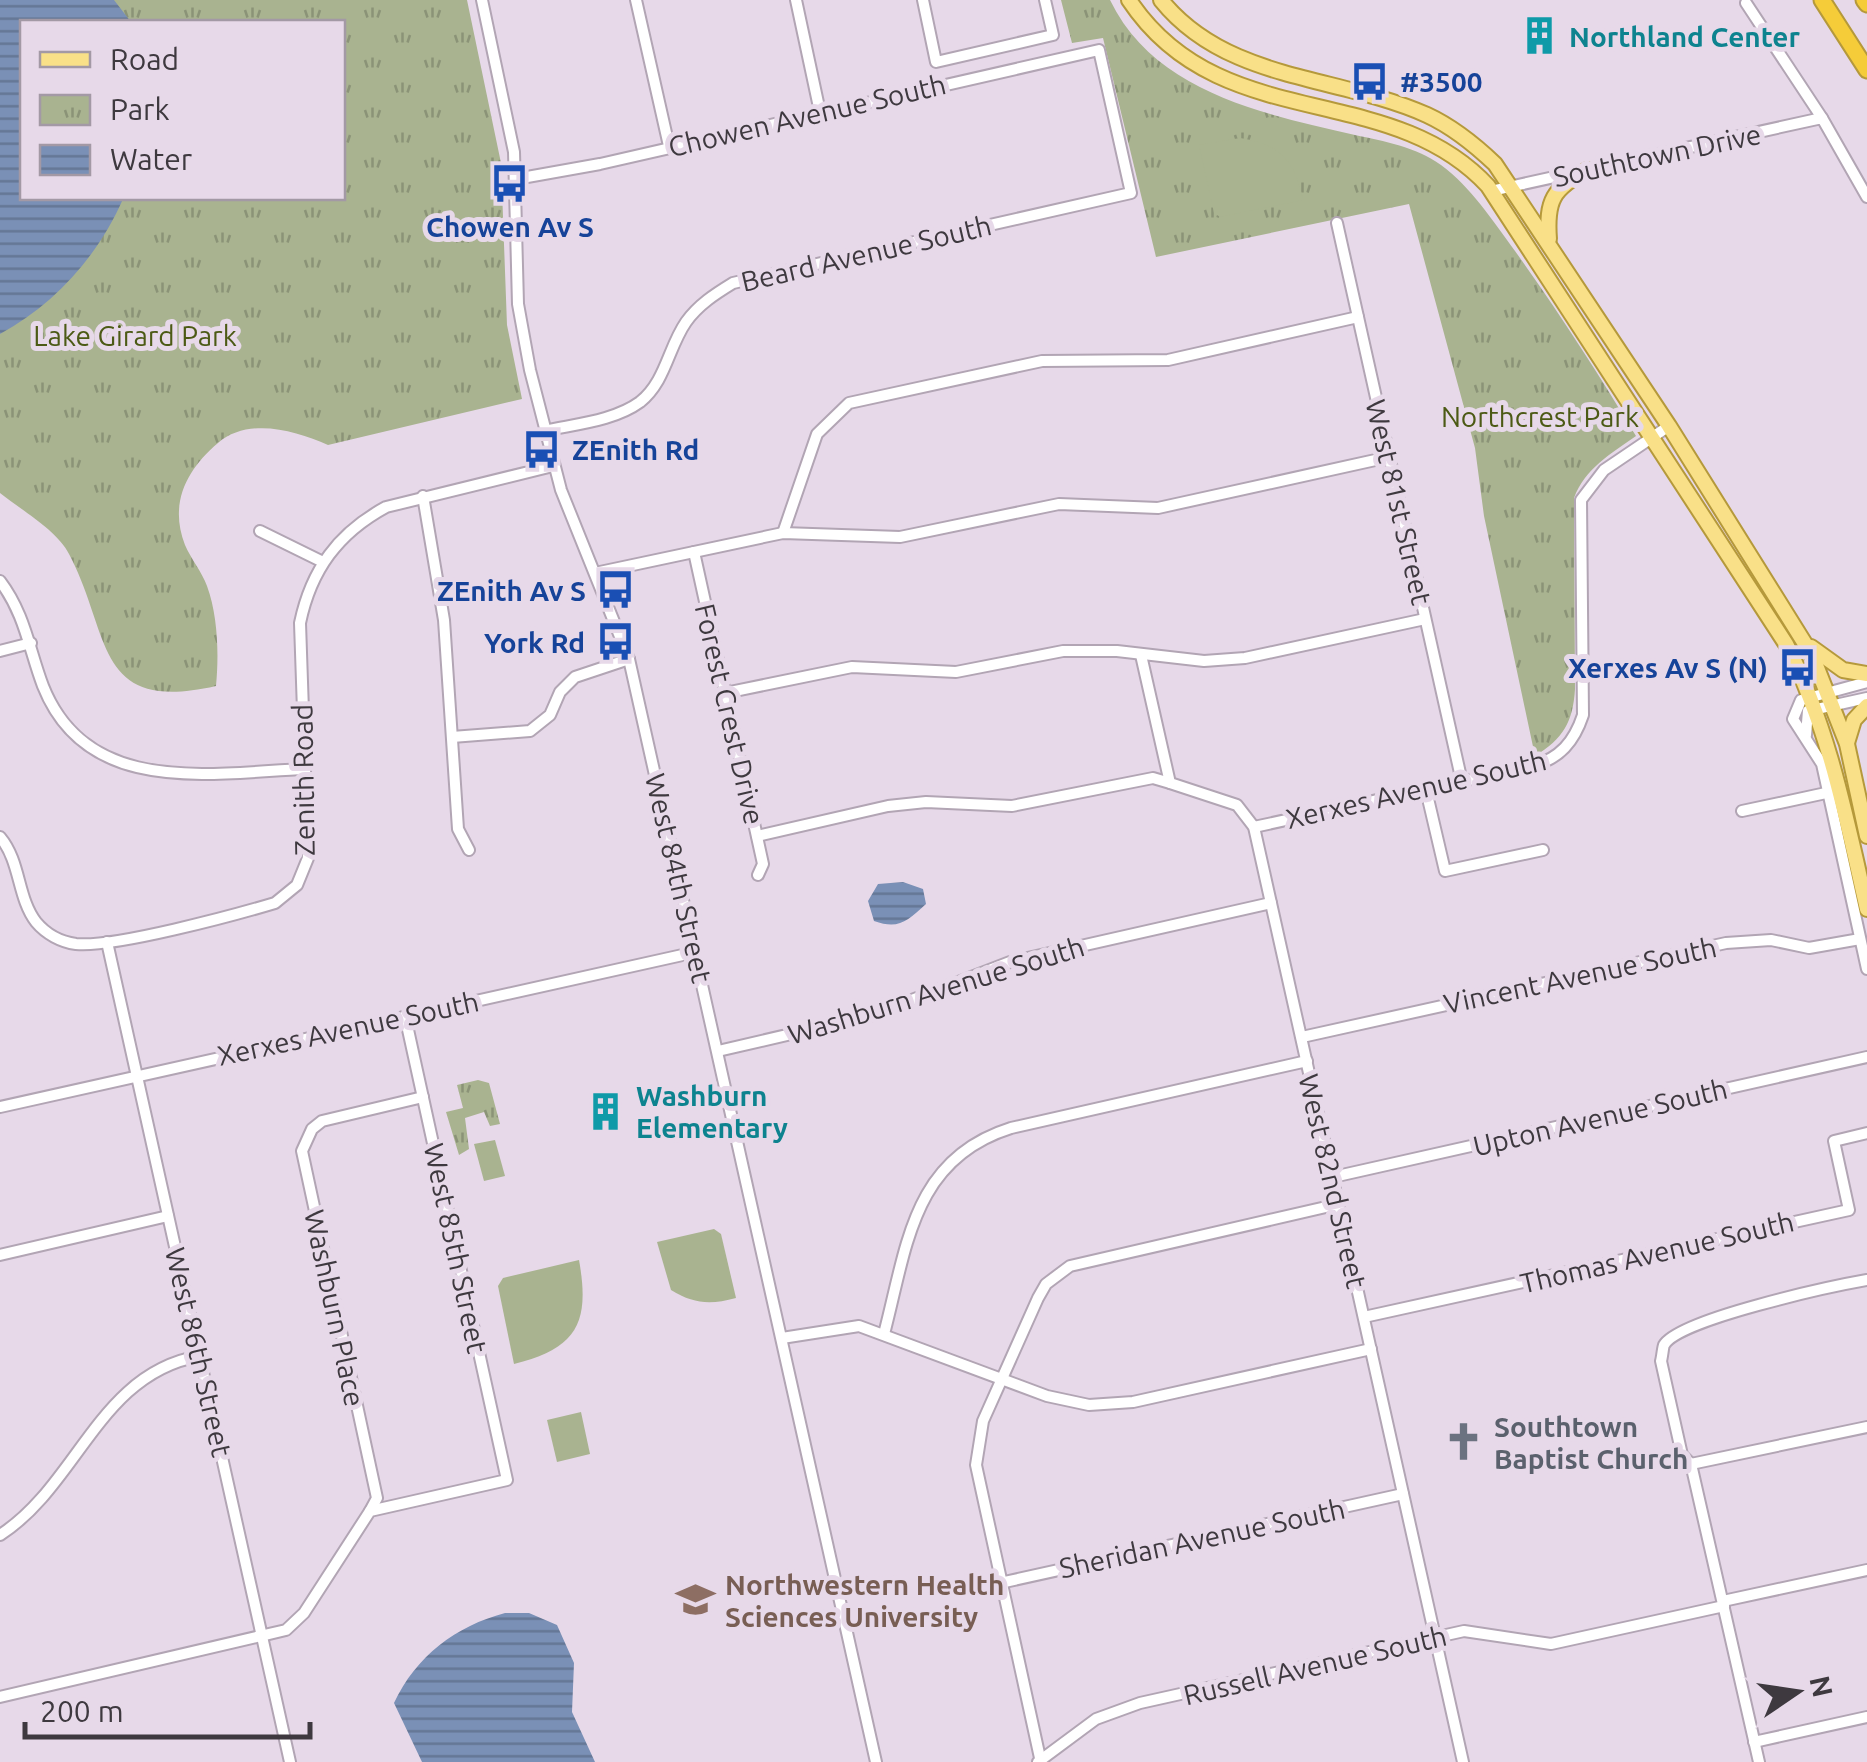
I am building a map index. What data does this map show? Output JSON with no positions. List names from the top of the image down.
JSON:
{
  "streets": {
    "street": [
      "Chowen Avenue South",
      "Southtown Drive",
      "Beard Avenue South",
      "West 81st Street",
      "Forest Crest Drive",
      "Zenith Road",
      "Xerxes Avenue South",
      "West 84th Street",
      "Vincent Avenue South",
      "Washburn Avenue South",
      "Upton Avenue South",
      "West 82nd Street",
      "West 85th Street",
      "Thomas Avenue South",
      "Washburn Place",
      "West 86th Street",
      "Sheridan Avenue South",
      "Russell Avenue South"
    ]
  },
  "crossings": [
    ["Chowen Avenue South", "Beard Avenue South"],
    ["Chowen Avenue South", "West 84th Street"],
    ["Beard Avenue South", "West 84th Street"],
    ["West 81st Street", "Xerxes Avenue South"],
    ["Zenith Road", "West 84th Street"],
    ["Zenith Road", "West 86th Street"],
    ["Xerxes Avenue South", "West 84th Street"],
    ["Xerxes Avenue South", "West 82nd Street"],
    ["Xerxes Avenue South", "West 85th Street"],
    ["Xerxes Avenue South", "West 86th Street"],
    ["West 84th Street", "Washburn Avenue South"],
    ["Vincent Avenue South", "West 82nd Street"],
    ["Washburn Avenue South", "West 82nd Street"],
    ["Upton Avenue South", "West 82nd Street"],
    ["West 82nd Street", "Thomas Avenue South"],
    ["West 82nd Street", "Sheridan Avenue South"],
    ["West 82nd Street", "Russell Avenue South"],
    ["West 85th Street", "Washburn Place"]
  ],
  "parks": ["Lake Girard Park", "Northcrest Park"],
  "places": {
    "building": ["Northland Center", "Washburn Elementary"],
    "bus stop": [
      "#3500",
      "Chowen Av S",
      "ZEnith Rd",
      "ZEnith Av S",
      "York Rd",
      "Xerxes Av S (N)"
    ],
    "church": ["Southtown Baptist Church"],
    "school or university": ["Northwestern Health Sciences University"]
  },
  "legend": ["Road", "Park", "Water"],
  "scale_bar": "200 m",
  "north": "right"
}
